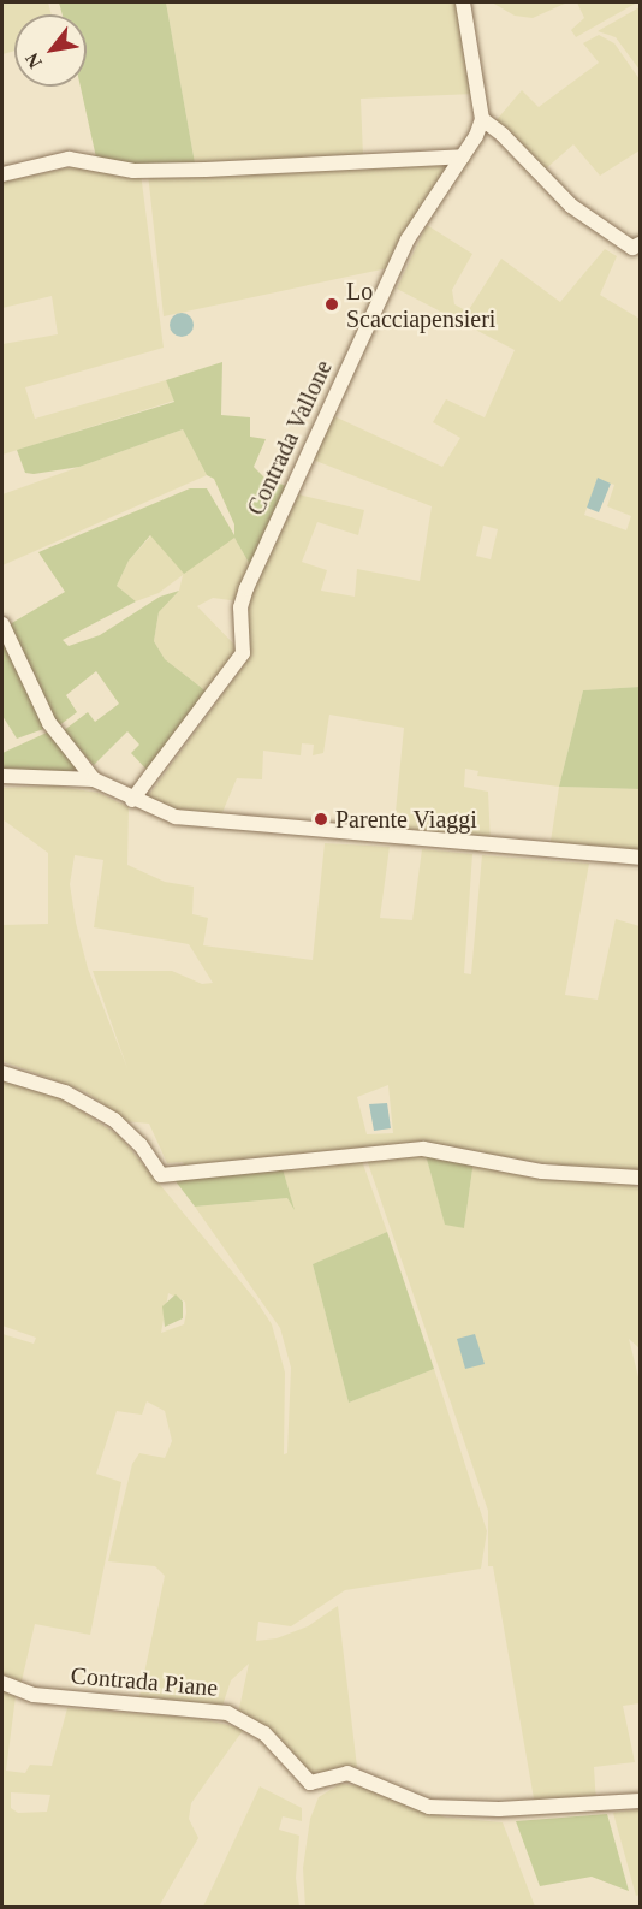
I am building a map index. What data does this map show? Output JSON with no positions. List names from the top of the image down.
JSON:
{
  "streets": {
    "street": ["Contrada Vallone", "Contrada Piane"]
  },
  "places": ["Lo Scacciapensieri", "Parente Viaggi"],
  "north": "bottom left"
}
